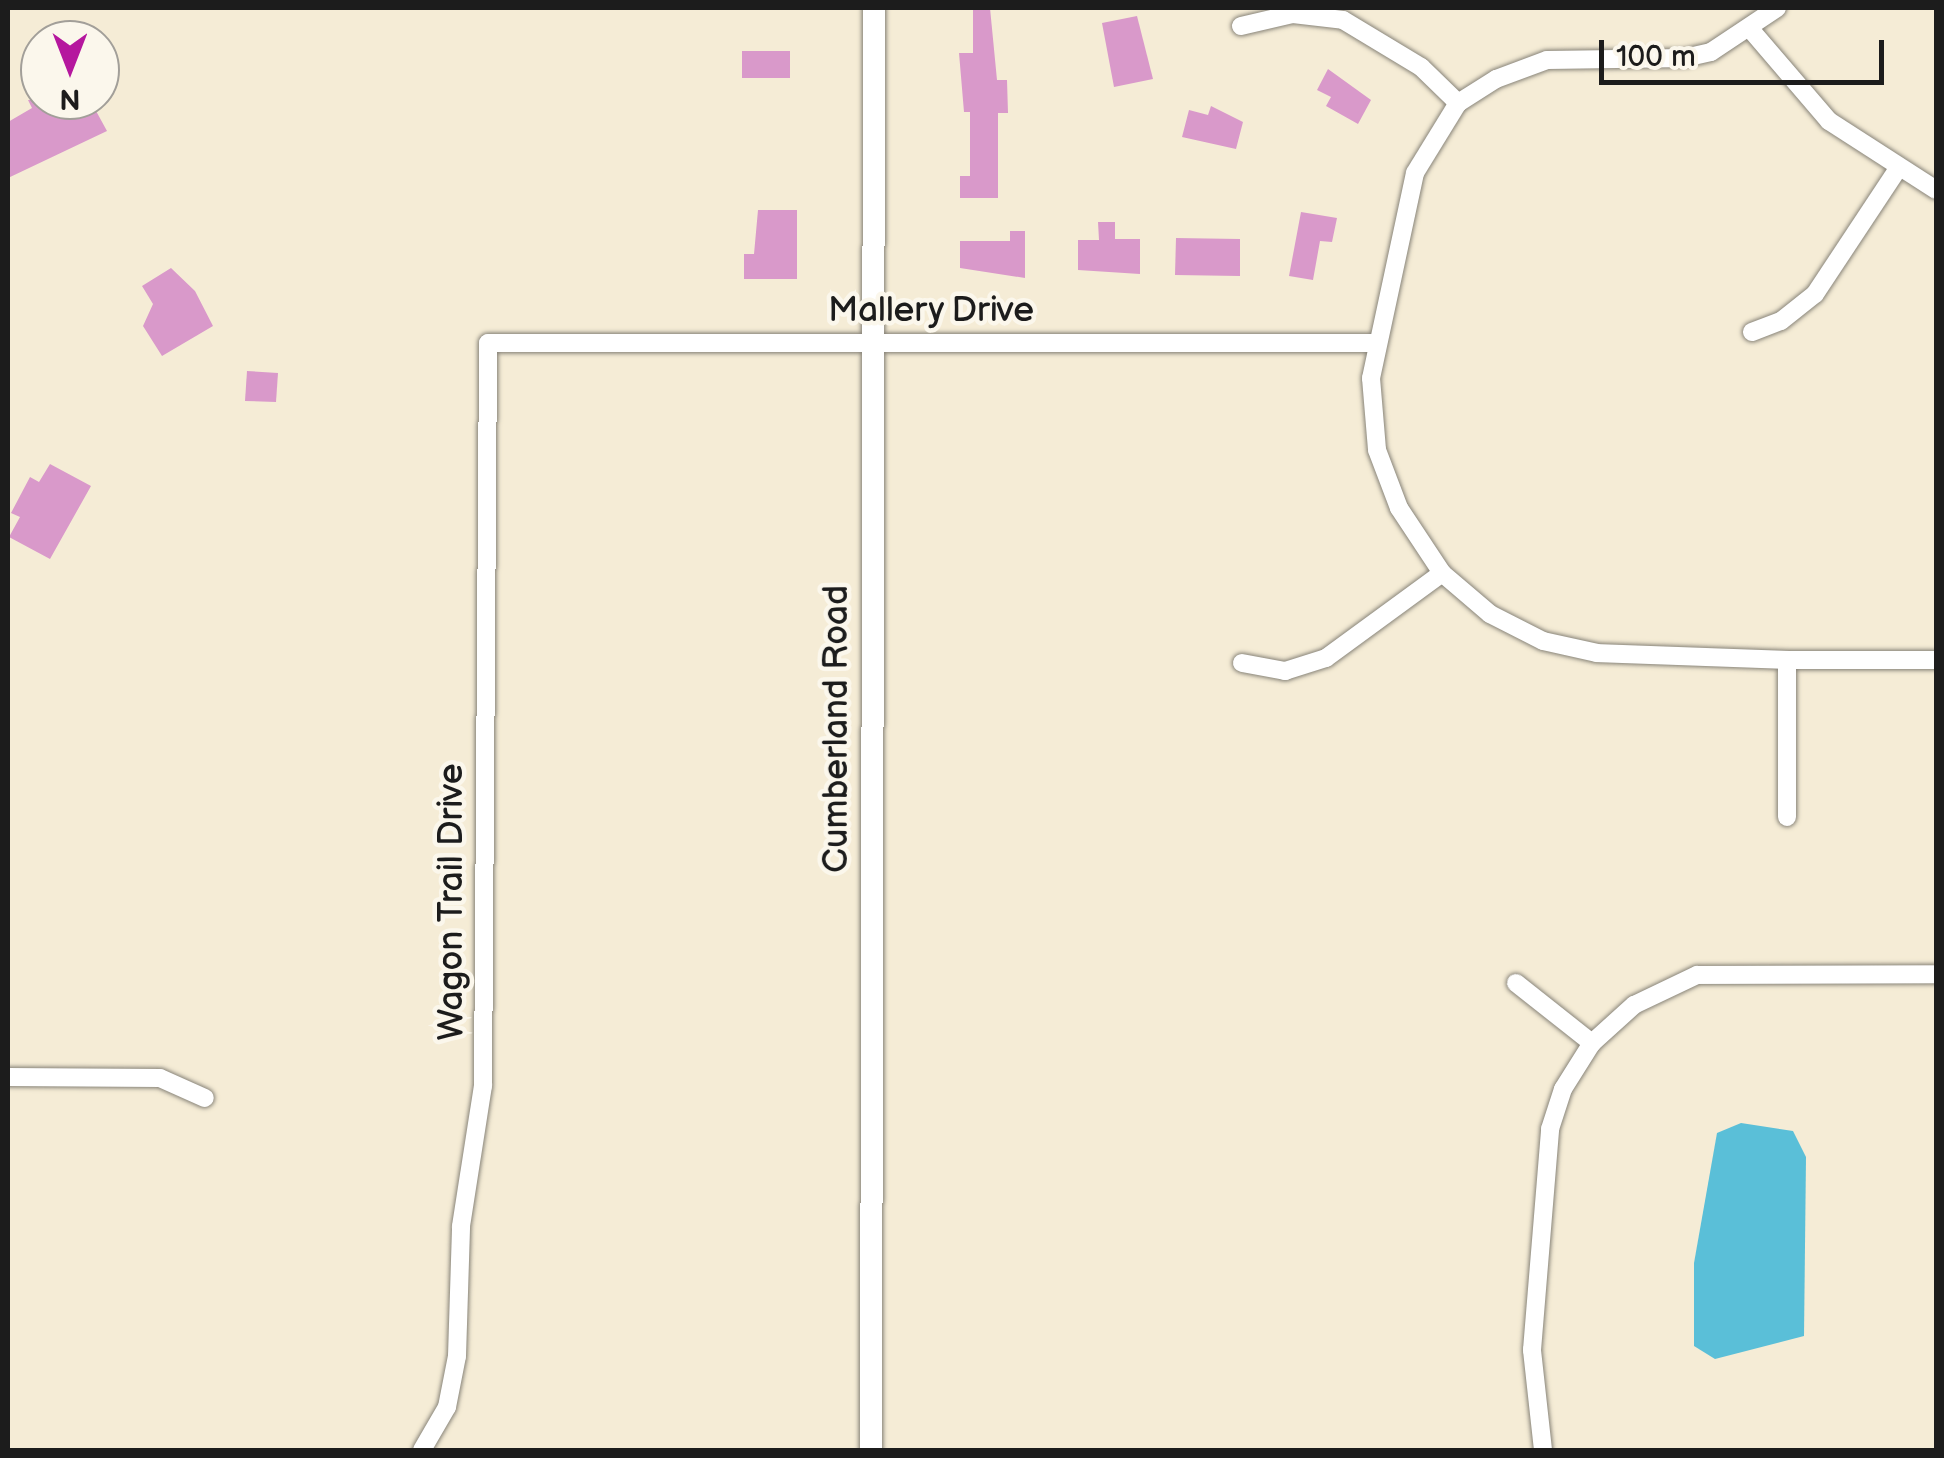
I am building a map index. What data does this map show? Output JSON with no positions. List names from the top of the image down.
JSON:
{
  "streets": {
    "street": ["Mallery Drive", "Cumberland Road", "Wagon Trail Drive"]
  },
  "crossings": [
    ["Mallery Drive", "Cumberland Road"],
    ["Mallery Drive", "Wagon Trail Drive"]
  ],
  "scale_bar": "100 m",
  "north": "bottom"
}
